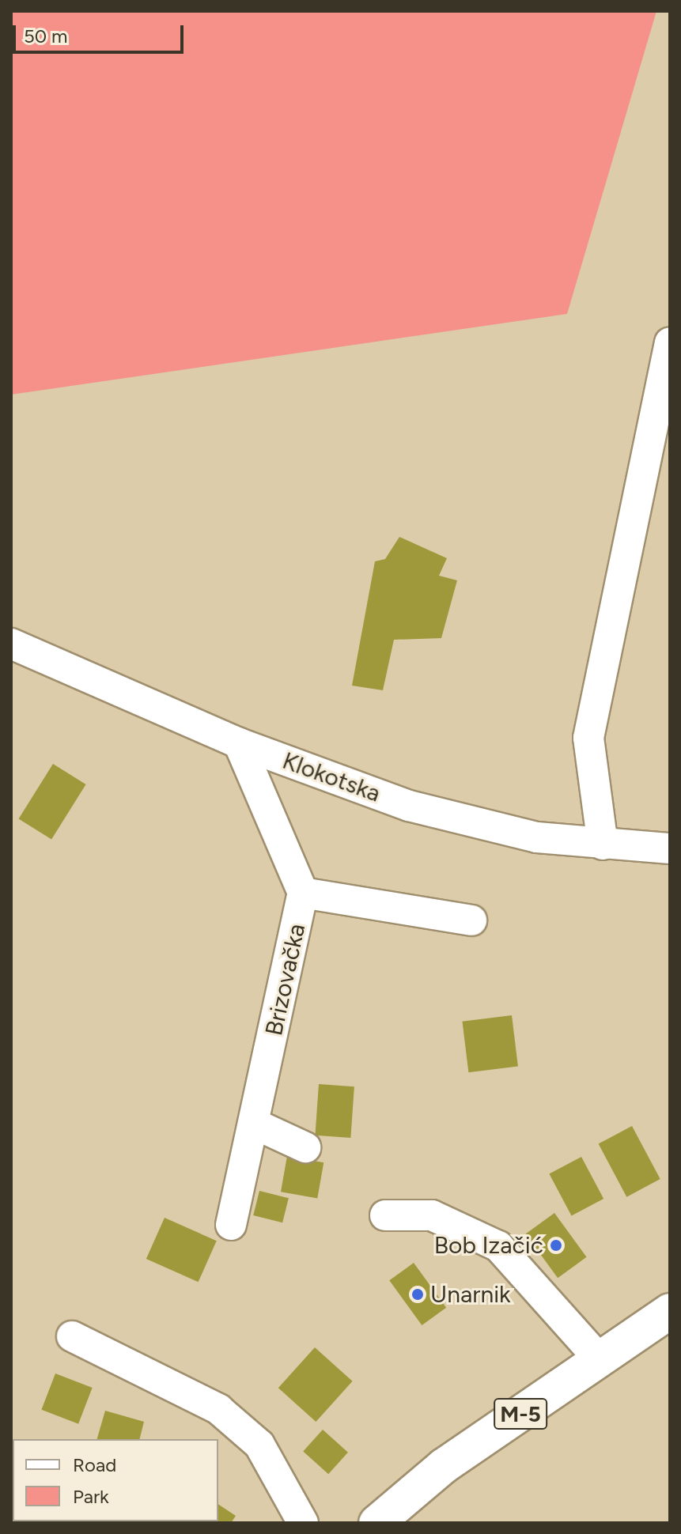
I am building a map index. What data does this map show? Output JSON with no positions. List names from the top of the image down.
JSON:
{
  "streets": {
    "main road": ["M-5"],
    "street": ["Klokotska", "Brizovačka"]
  },
  "crossings": [
    ["Klokotska", "Brizovačka"]
  ],
  "places": ["Bob Izačić", "Unarnik"],
  "legend": ["Road", "Park"],
  "scale_bar": "50 m"
}
